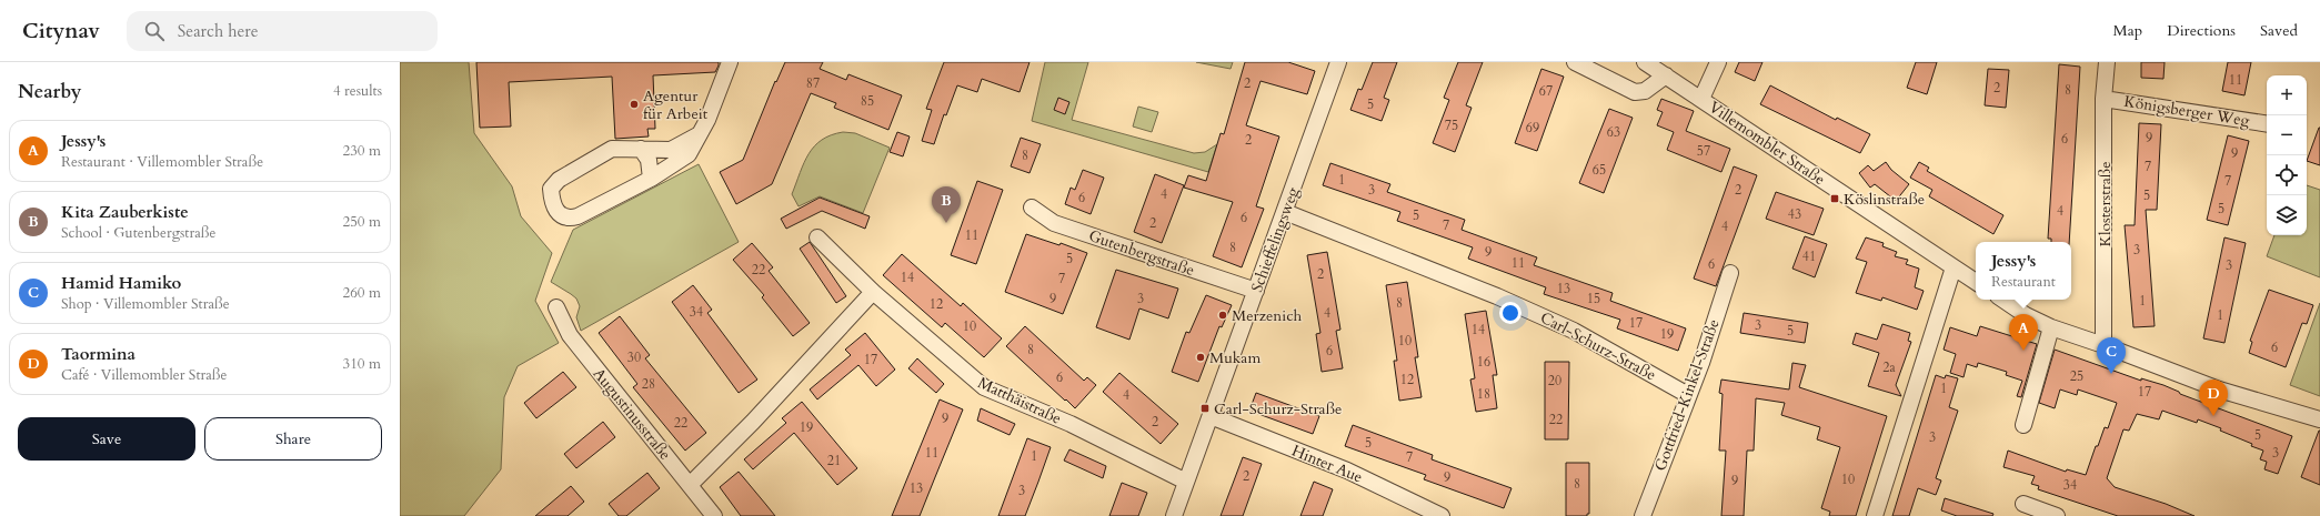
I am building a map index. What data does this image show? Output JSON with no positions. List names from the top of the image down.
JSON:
{
  "streets": {
    "street": [
      "Königsberger Weg",
      "Villemombler Straße",
      "Klosterstraße",
      "Schieffelingsweg",
      "Gutenbergstraße",
      "Carl-Schurz-Straße",
      "Gottfried-Kinkel-Straße",
      "Matthäistraße",
      "Augustinusstraße",
      "Hinter Aue"
    ]
  },
  "crossings": [
    ["Königsberger Weg", "Klosterstraße"],
    ["Schieffelingsweg", "Gutenbergstraße"],
    ["Schieffelingsweg", "Carl-Schurz-Straße"],
    ["Schieffelingsweg", "Matthäistraße"],
    ["Schieffelingsweg", "Hinter Aue"],
    ["Carl-Schurz-Straße", "Gottfried-Kinkel-Straße"]
  ],
  "places": {
    "other": ["Agentur für Arbeit", "Merzenich", "Mukam"],
    "transit": ["Köslinstraße", "Carl-Schurz-Straße"]
  },
  "house_numbers": [
    "11",
    "87",
    "2",
    "2",
    "8",
    "67",
    "85",
    "5",
    "75",
    "69",
    "63",
    "9",
    "6",
    "2",
    "57",
    "9",
    "8",
    "7",
    "65",
    "1",
    "7",
    "3",
    "2",
    "4",
    "5",
    "6",
    "5",
    "4",
    "43",
    "5",
    "6",
    "2",
    "7",
    "4",
    "11",
    "8",
    "3",
    "9",
    "41",
    "5",
    "11",
    "6",
    "3",
    "22",
    "2",
    "14",
    "7",
    "13",
    "9",
    "3",
    "15",
    "1",
    "8",
    "12",
    "34",
    "4",
    "1",
    "17",
    "3",
    "10",
    "14",
    "5",
    "19",
    "10",
    "6",
    "8",
    "6",
    "30",
    "17",
    "16",
    "2a",
    "25",
    "6",
    "12",
    "20",
    "28",
    "1",
    "17",
    "18",
    "4",
    "9",
    "22",
    "2",
    "22",
    "19",
    "5",
    "3",
    "5",
    "11",
    "3",
    "1",
    "7",
    "21",
    "2",
    "9",
    "10",
    "9",
    "8",
    "34",
    "13",
    "3"
  ],
  "page": {
    "header": "Citynav",
    "search": "Search here",
    "nav": ["Map", "Directions", "Saved"],
    "heading": ["Nearby", "4 results"],
    "map_buttons": ["+", "−"],
    "list": [
      {
        "mark": "A",
        "name": "Jessy's",
        "note": "Restaurant · Villemombler Straße",
        "value": "230 m"
      },
      {
        "mark": "B",
        "name": "Kita Zauberkiste",
        "note": "School · Gutenbergstraße",
        "value": "250 m"
      },
      {
        "mark": "C",
        "name": "Hamid Hamiko",
        "note": "Shop · Villemombler Straße",
        "value": "260 m"
      },
      {
        "mark": "D",
        "name": "Taormina",
        "note": "Café · Villemombler Straße",
        "value": "310 m"
      }
    ],
    "pins": [
      "B",
      "A",
      "C",
      "D"
    ],
    "popup": ["Jessy's", "Restaurant"],
    "buttons": ["Save", "Share"]
  }
}
